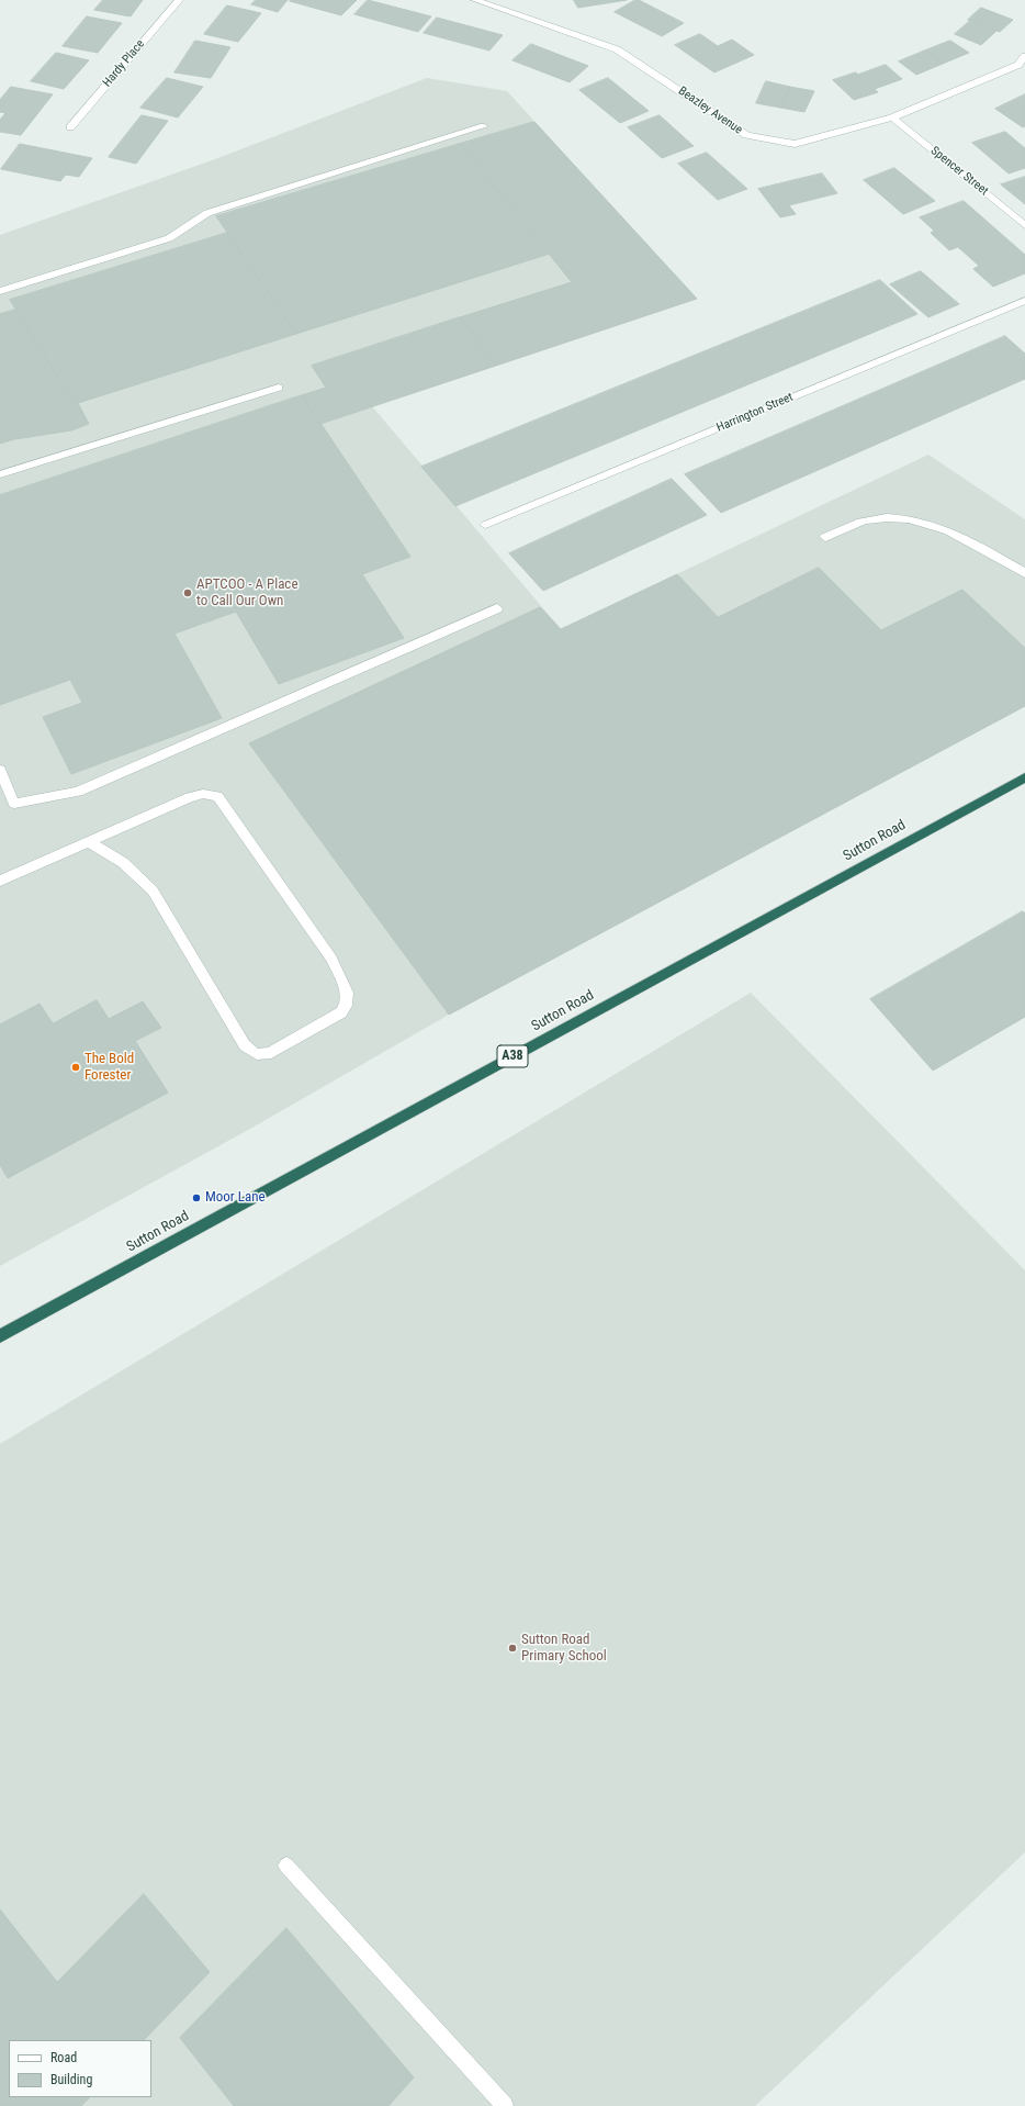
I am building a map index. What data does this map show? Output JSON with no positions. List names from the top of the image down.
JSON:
{
  "streets": {
    "highway": ["Sutton Road", "A38"],
    "street": [
      "Hardy Place",
      "Beazley Avenue",
      "Spencer Street",
      "Harrington Street"
    ]
  },
  "crossings": [
    ["Beazley Avenue", "Spencer Street"]
  ],
  "places": [
    "APTCOO - A Place to Call Our Own",
    "The Bold Forester",
    "Moor Lane",
    "Sutton Road Primary School"
  ],
  "legend": ["Road", "Building"]
}
